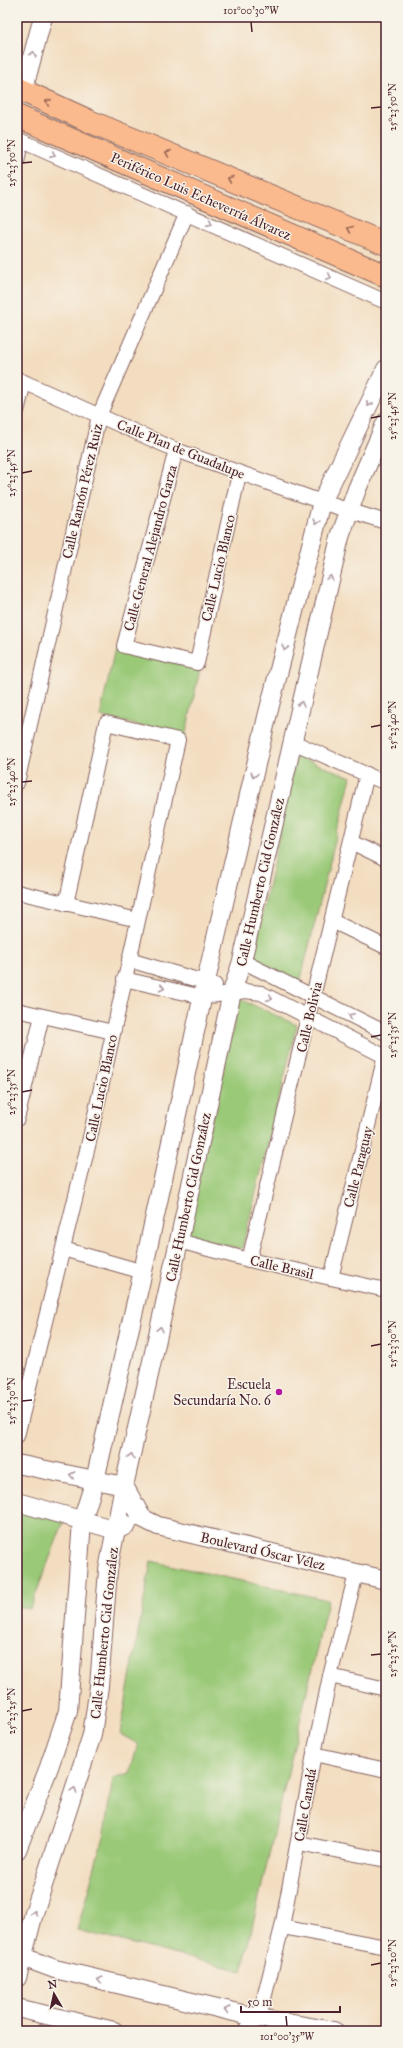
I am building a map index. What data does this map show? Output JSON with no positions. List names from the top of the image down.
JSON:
{
  "streets": {
    "main road": ["Periférico Luis Echeverría Álvarez"],
    "street": [
      "Calle Plan de Guadalupe",
      "Calle Ramón Pérez Ruiz",
      "Calle General Alejandro Garza",
      "Calle Lucio Blanco",
      "Calle Humberto Cid González",
      "Calle Bolivia",
      "Calle Paraguay",
      "Calle Brasil",
      "Boulevard Óscar Vélez",
      "Calle Canadá"
    ]
  },
  "crossings": [
    ["Calle Plan de Guadalupe", "Calle Ramón Pérez Ruiz"],
    ["Calle Plan de Guadalupe", "Calle General Alejandro Garza"],
    ["Calle Plan de Guadalupe", "Calle Lucio Blanco"],
    ["Calle Plan de Guadalupe", "Calle Humberto Cid González"],
    ["Calle General Alejandro Garza", "Calle Lucio Blanco"],
    ["Calle Humberto Cid González", "Calle Brasil"],
    ["Calle Bolivia", "Calle Brasil"],
    ["Calle Paraguay", "Calle Brasil"],
    ["Boulevard Óscar Vélez", "Calle Canadá"]
  ],
  "places": ["Escuela Secundaría No. 6"],
  "scale_bar": "50 m",
  "north": "top",
  "coordinates": [
    "101°00'30\"W",
    "25°23'50\"N",
    "25°23'45\"N",
    "25°23'40\"N",
    "25°23'35\"N",
    "25°23'30\"N",
    "25°23'25\"N",
    "25°23'20\"N",
    "101°00'35\"W"
  ]
}
